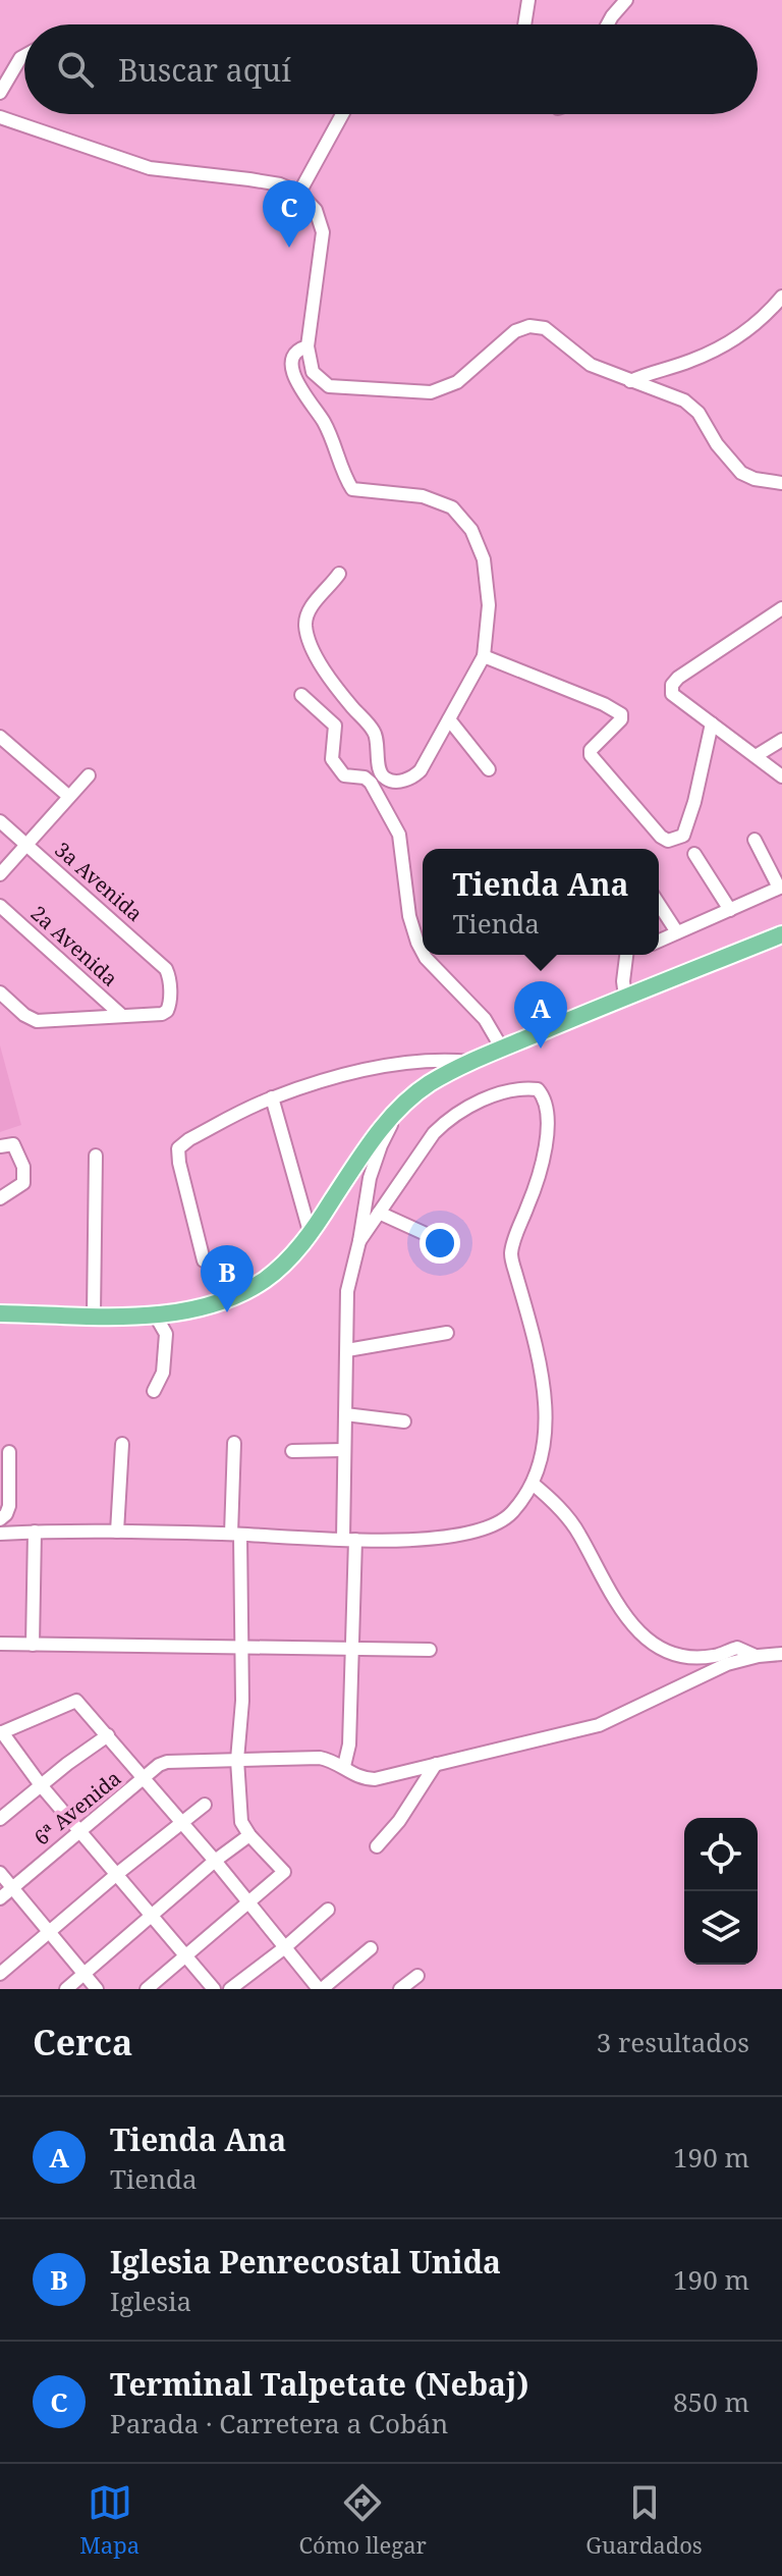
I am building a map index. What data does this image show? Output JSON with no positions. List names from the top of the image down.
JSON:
{
  "streets": {
    "street": ["3a Avenida", "2a Avenida", "6ª Avenida"]
  },
  "crossings": [
    ["3a Avenida", "2a Avenida"]
  ],
  "page": {
    "search": "Buscar aquí",
    "pins": ["C", "A", "B"],
    "popup": ["Tienda Ana", "Tienda"],
    "heading": ["Cerca", "3 resultados"],
    "list": [
      {
        "mark": "A",
        "name": "Tienda Ana",
        "note": "Tienda",
        "value": "190 m"
      },
      {
        "mark": "B",
        "name": "Iglesia Penrecostal Unida",
        "note": "Iglesia",
        "value": "190 m"
      },
      {
        "mark": "C",
        "name": "Terminal Talpetate (Nebaj)",
        "note": "Parada · Carretera a Cobán",
        "value": "850 m"
      }
    ],
    "nav": ["Mapa", "Cómo llegar", "Guardados"]
  }
}
